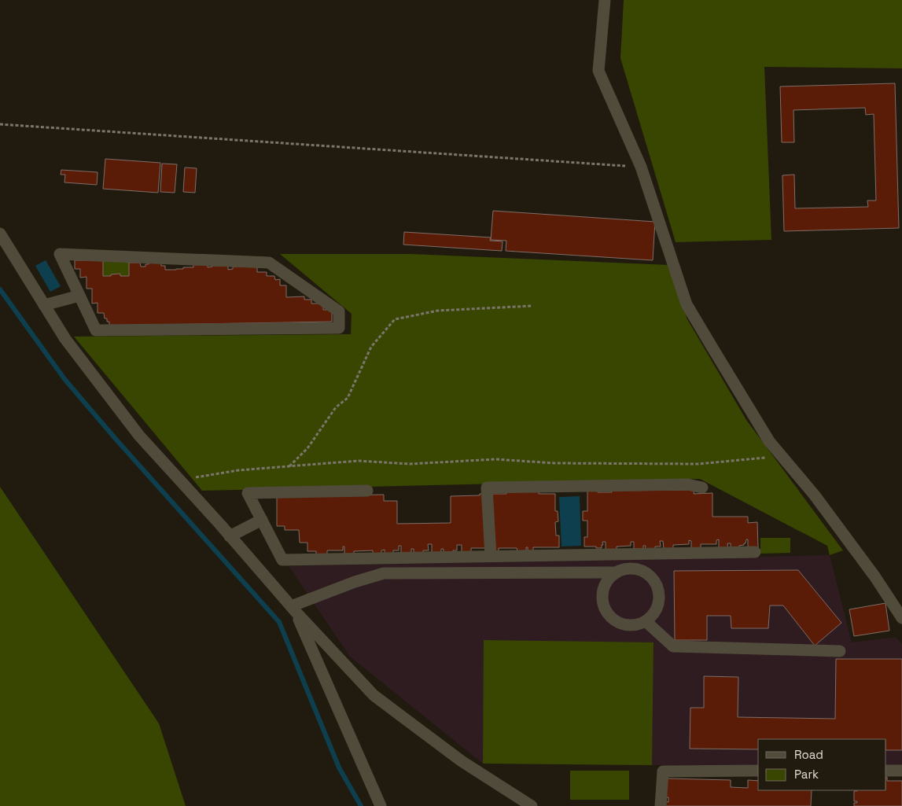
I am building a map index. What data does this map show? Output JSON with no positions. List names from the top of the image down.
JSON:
{
  "legend": ["Road", "Park"]
}
